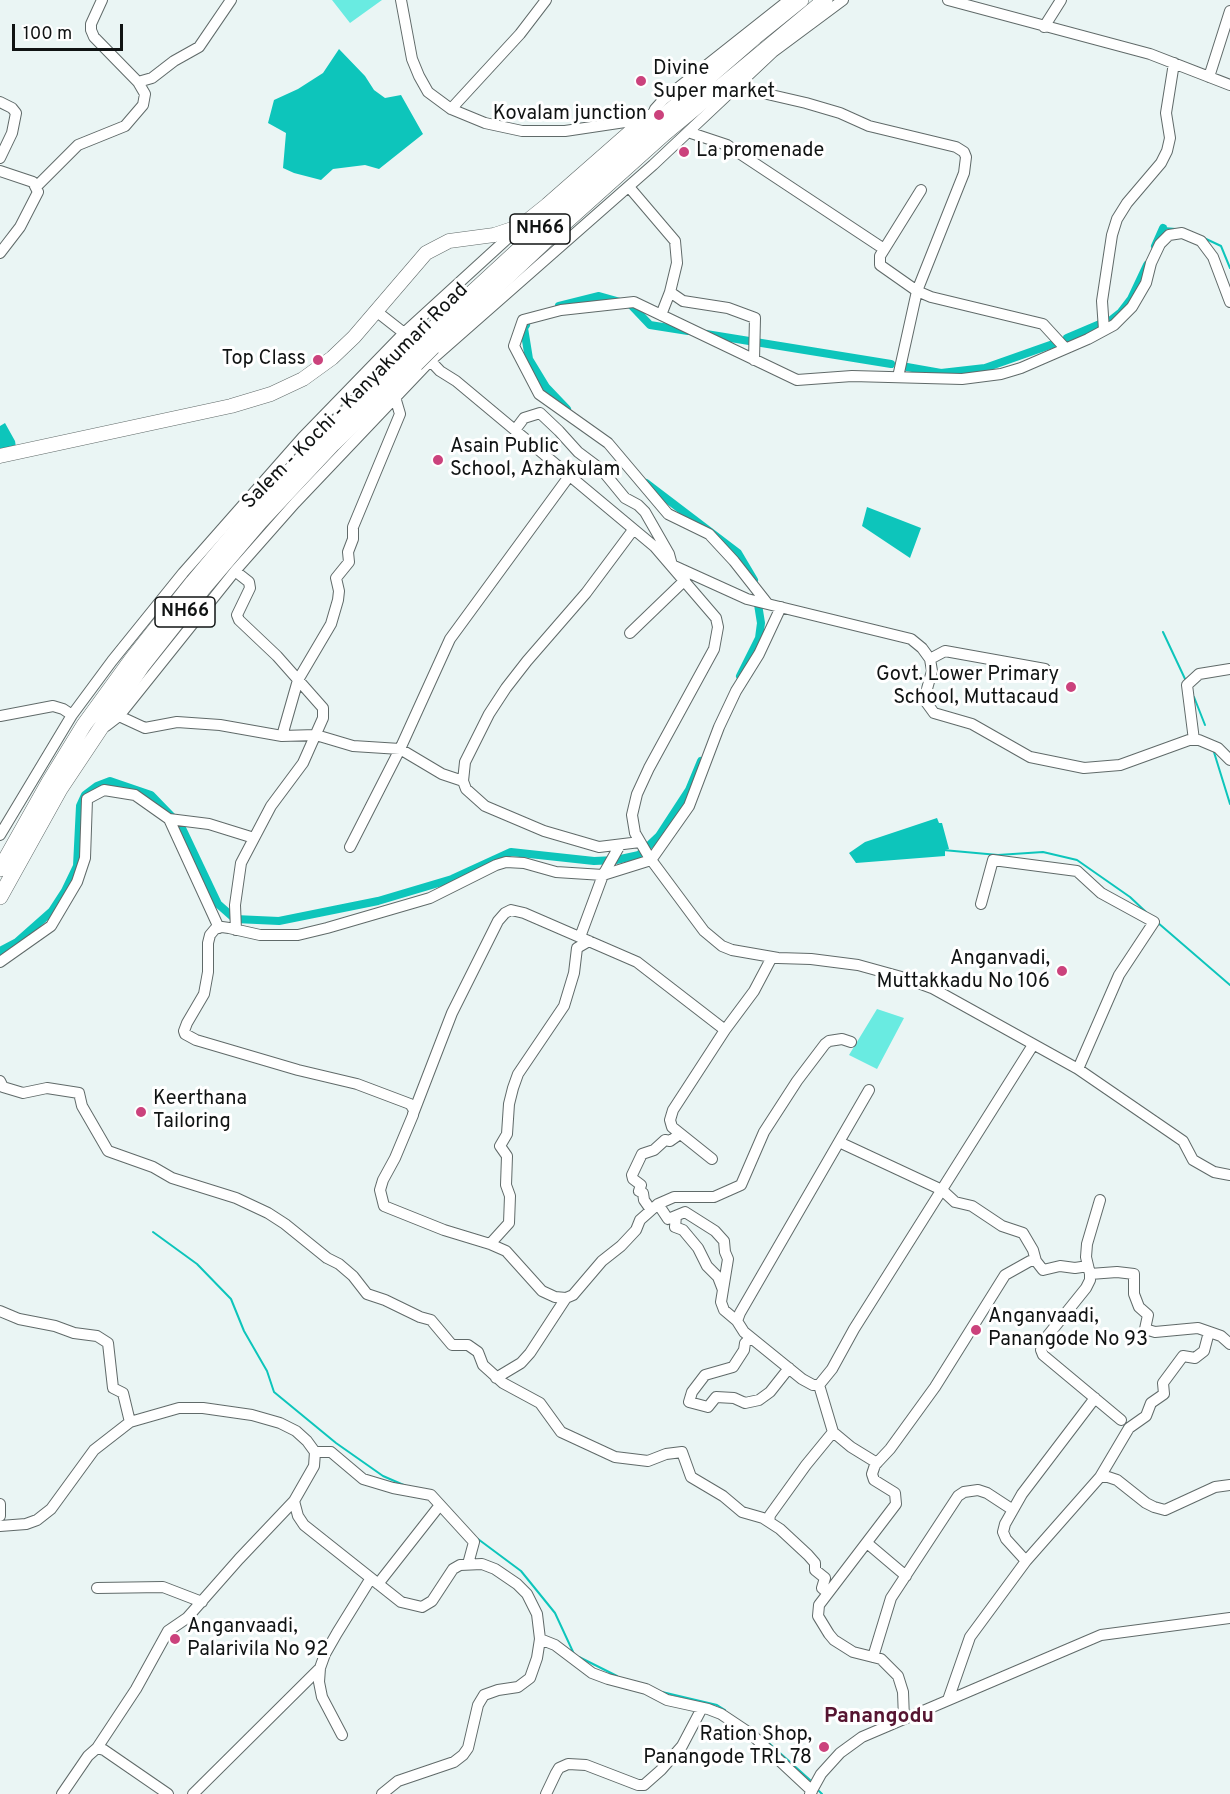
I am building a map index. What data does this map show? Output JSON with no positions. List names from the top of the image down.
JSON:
{
  "streets": {
    "highway": ["NH66", "Salem - Kochi - Kanyakumari Road"]
  },
  "districts": ["Panangodu"],
  "places": [
    "Divine Super market",
    "Kovalam junction",
    "La promenade",
    "Top Class",
    "Asain Public School, Azhakulam",
    "Govt. Lower Primary School, Muttacaud",
    "Anganvadi, Muttakkadu No 106",
    "Keerthana Tailoring",
    "Anganvaadi, Panangode No 93",
    "Anganvaadi, Palarivila No 92",
    "Ration Shop, Panangode TRL 78"
  ],
  "scale_bar": "100 m"
}
